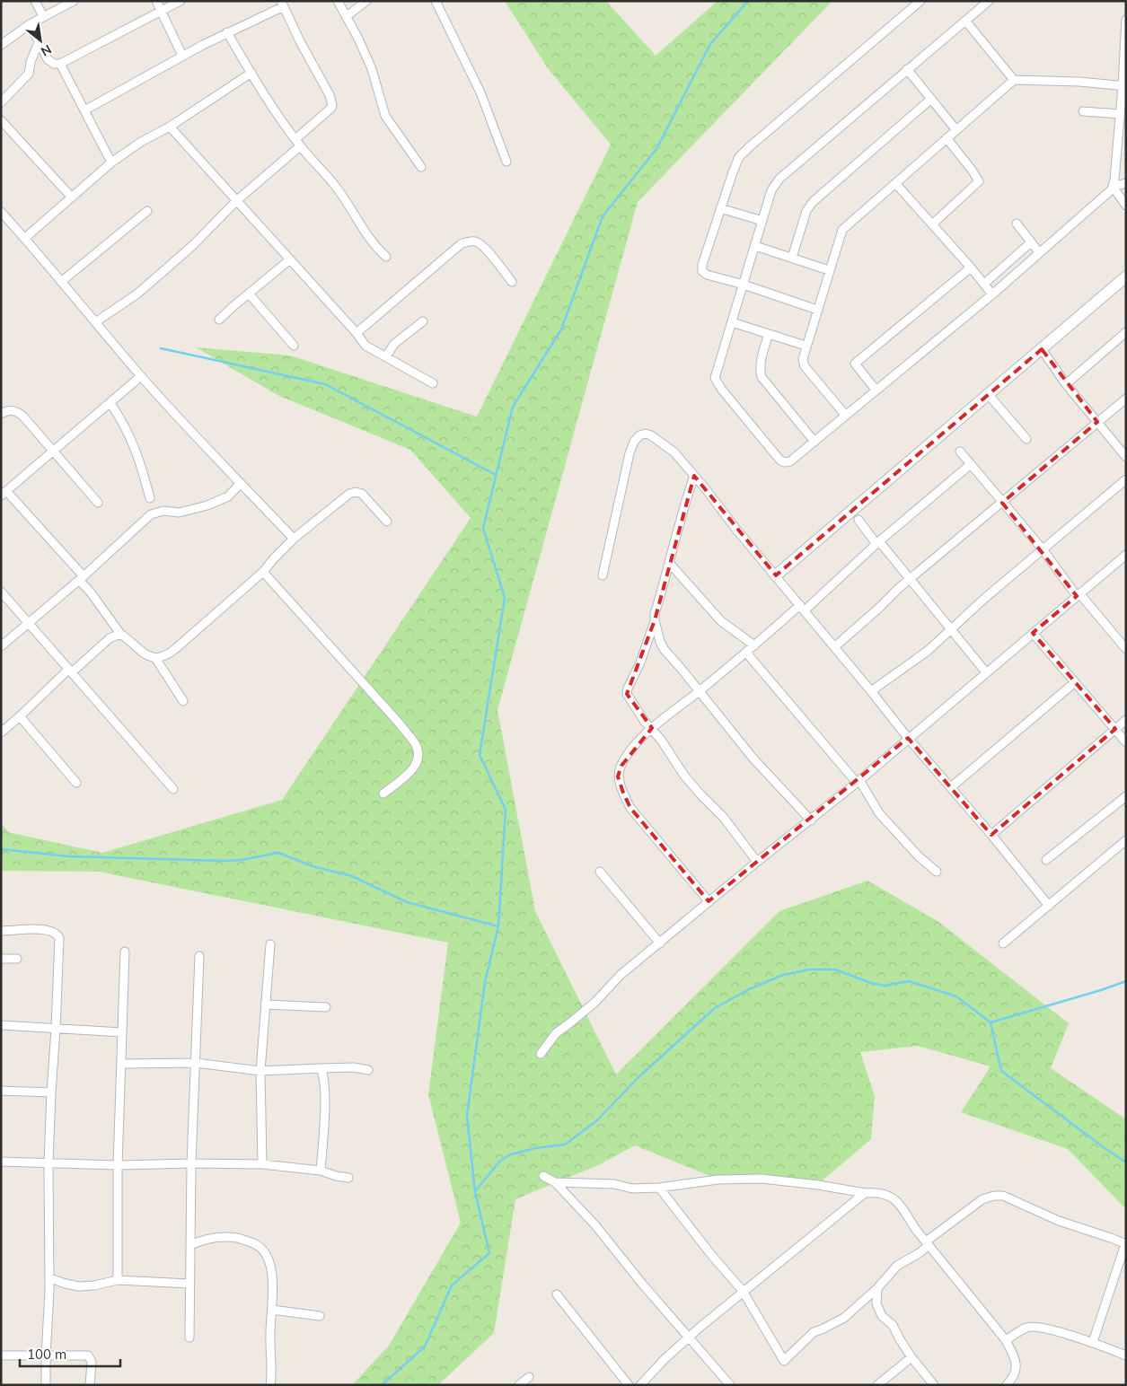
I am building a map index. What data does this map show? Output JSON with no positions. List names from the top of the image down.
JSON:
{
  "scale_bar": "100 m",
  "north": "bottom right"
}
